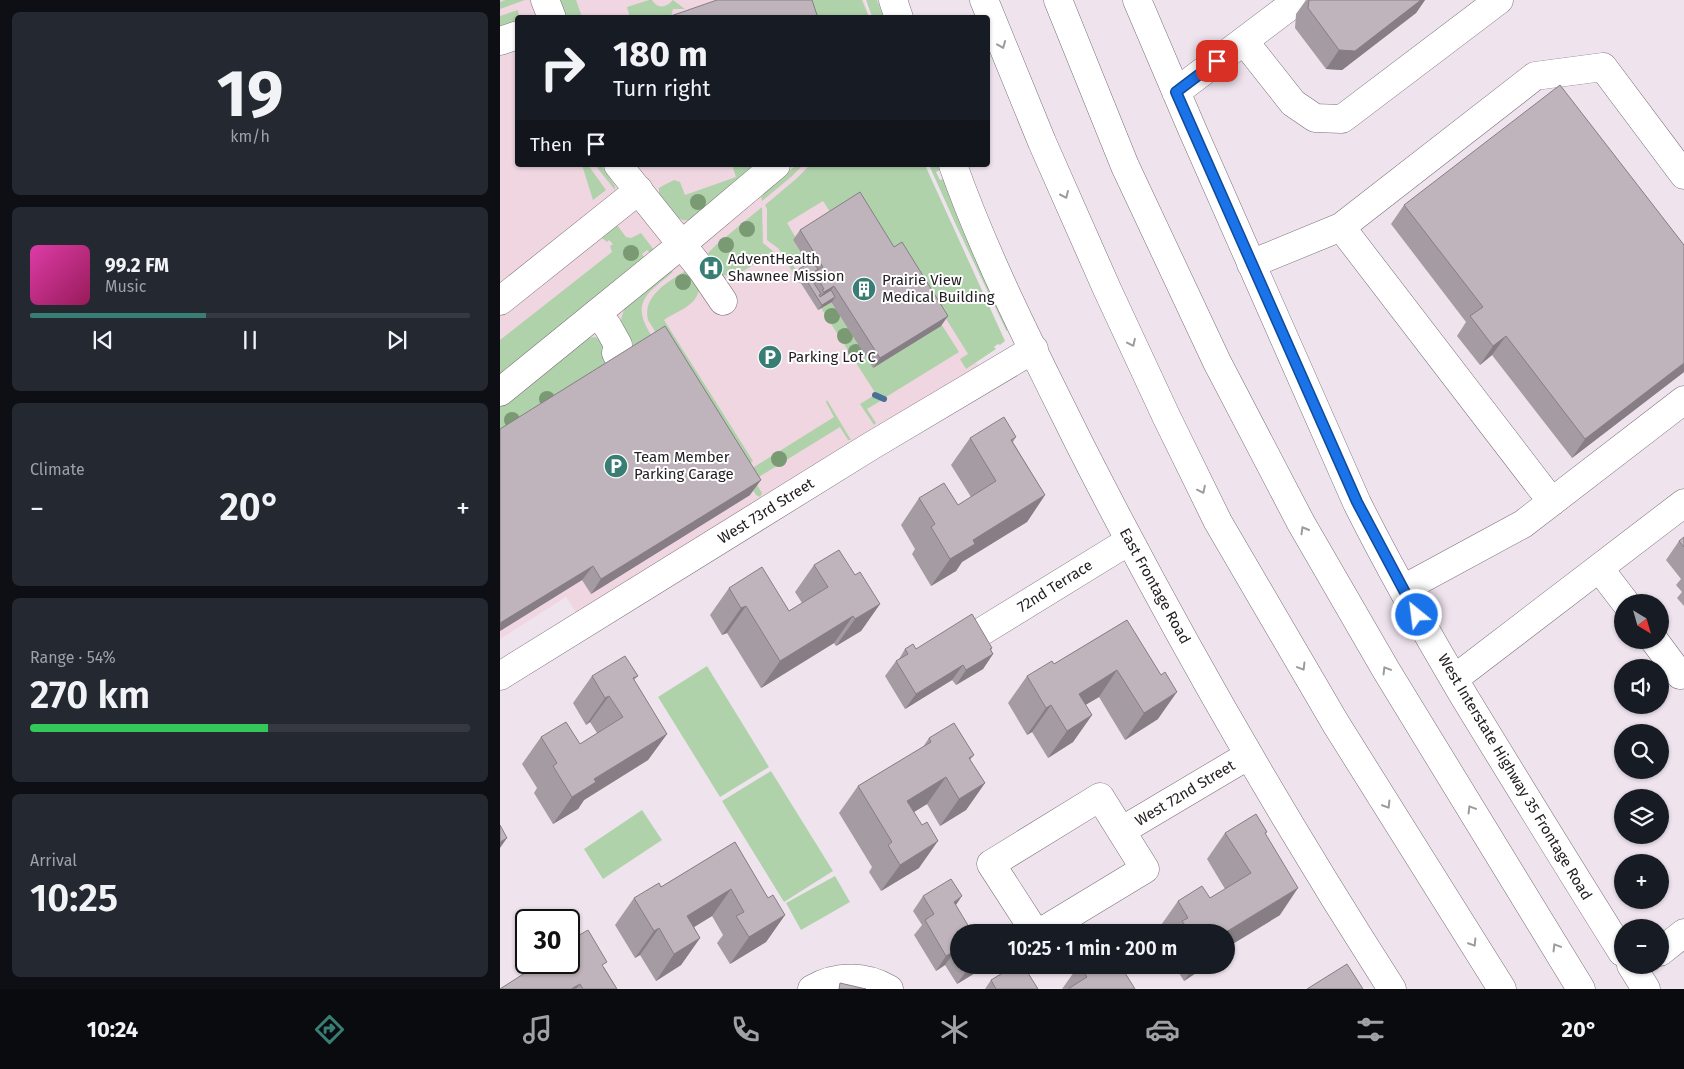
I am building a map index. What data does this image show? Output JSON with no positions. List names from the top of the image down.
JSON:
{
  "streets": {
    "main road": [
      "West 73rd Street",
      "72nd Terrace",
      "East Frontage Road",
      "West Interstate Highway 35 Frontage Road",
      "West 72nd Street"
    ]
  },
  "crossings": [
    ["West 73rd Street", "East Frontage Road"],
    ["72nd Terrace", "East Frontage Road"],
    ["East Frontage Road", "West 72nd Street"]
  ],
  "places": {
    "hospital": ["AdventHealth Shawnee Mission"],
    "building": ["Prairie View Medical Building"],
    "parking": ["Parking Lot C", "Team Member Parking Carage"]
  },
  "north": "bottom right",
  "page": {
    "tile": [
      ["19", "km/h"],
      "Climate",
      ["Range · 54%", "270 km"],
      ["Arrival", "10:25"]
    ],
    "turn": ["180 m", "Turn right"],
    "then": "Then",
    "song": ["99.2 FM", "Music"],
    "heat": ["−", "20°", "+"],
    "map_buttons": ["+", "−"],
    "limit": "30",
    "trip": "10:25 · 1 min · 200 m",
    "tabs": ["10:24", "20°"]
  }
}
